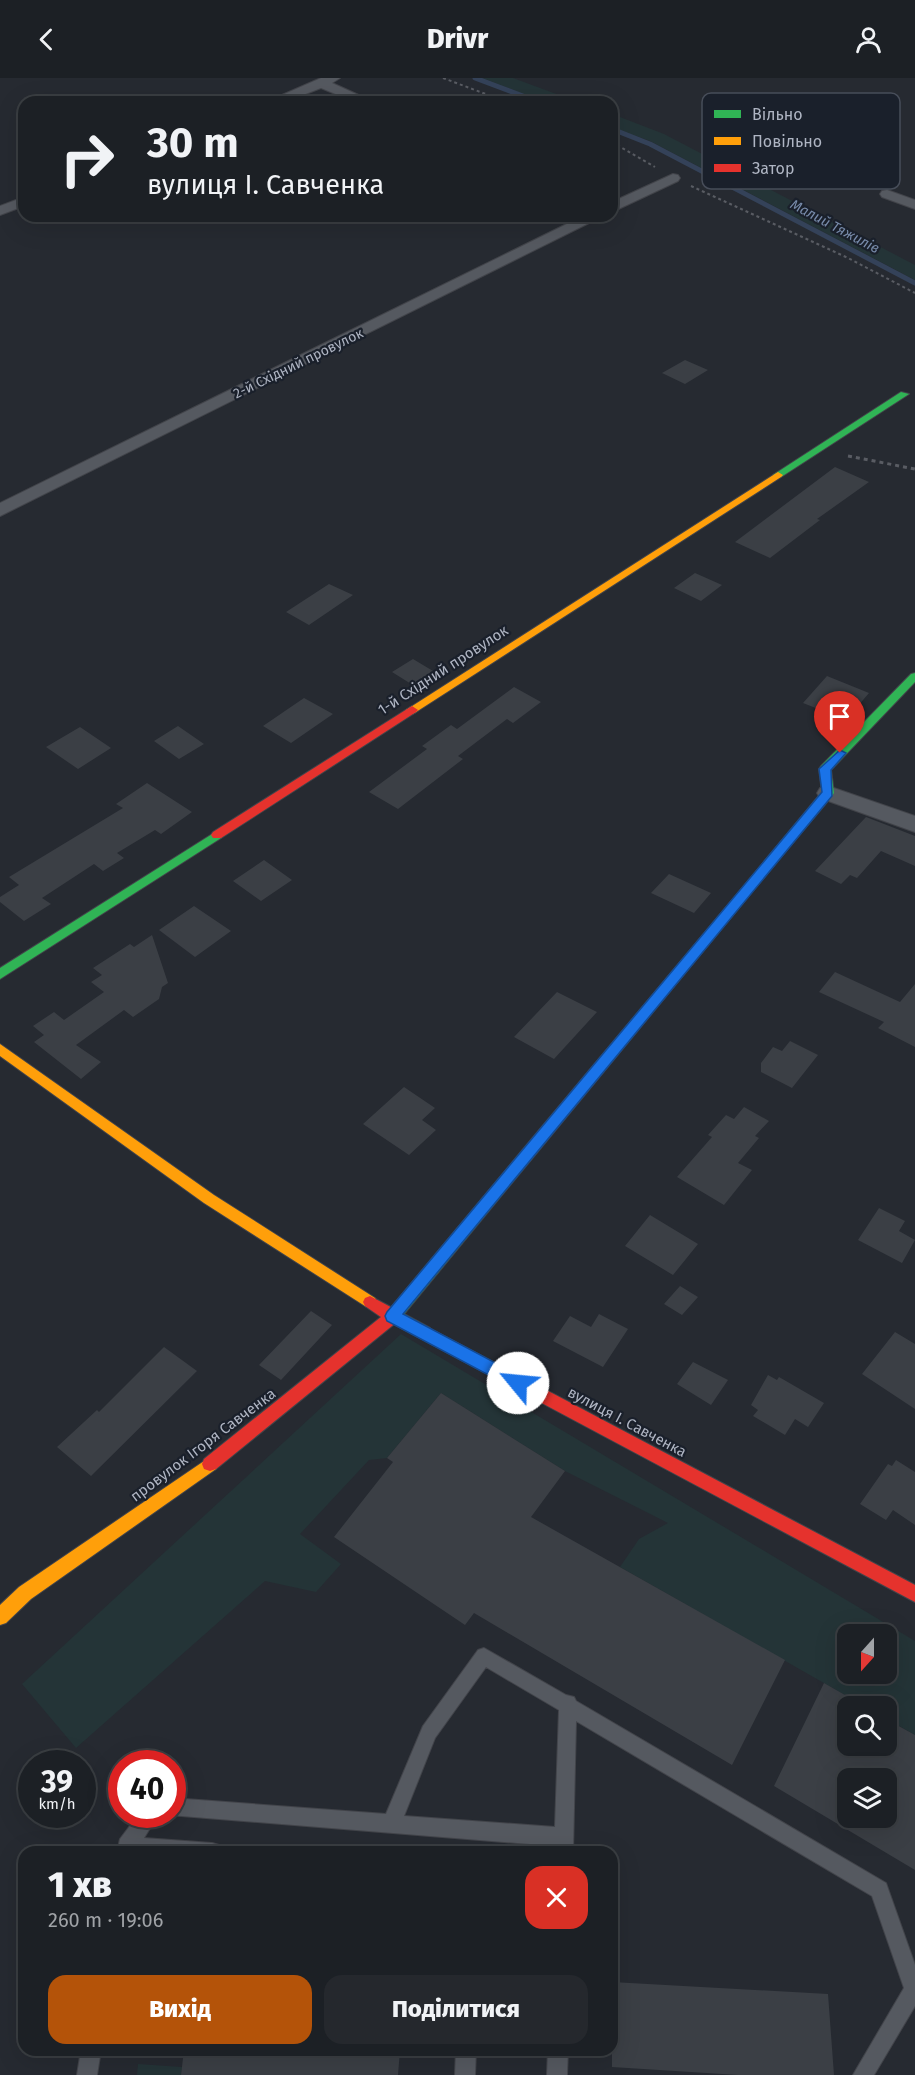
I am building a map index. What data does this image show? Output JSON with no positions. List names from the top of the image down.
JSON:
{
  "streets": {
    "street": [
      "2-й Східний провулок",
      "1-й Східний провулок",
      "вулиця І. Савченка",
      "провулок Ігоря Савченка"
    ]
  },
  "crossings": [
    ["вулиця І. Савченка", "провулок Ігоря Савченка"]
  ],
  "water": ["Малий Тяжилів"],
  "legend": ["Вільно", "Повільно", "Затор"],
  "north": "bottom",
  "page": {
    "header": "Drivr",
    "turn": ["30 m", "вулиця І. Савченка"],
    "speed": "39 km/h",
    "limit": "40",
    "heading": ["1 хв", "260 m · 19:06"],
    "buttons": ["Вихід", "Поділитися"]
  }
}
